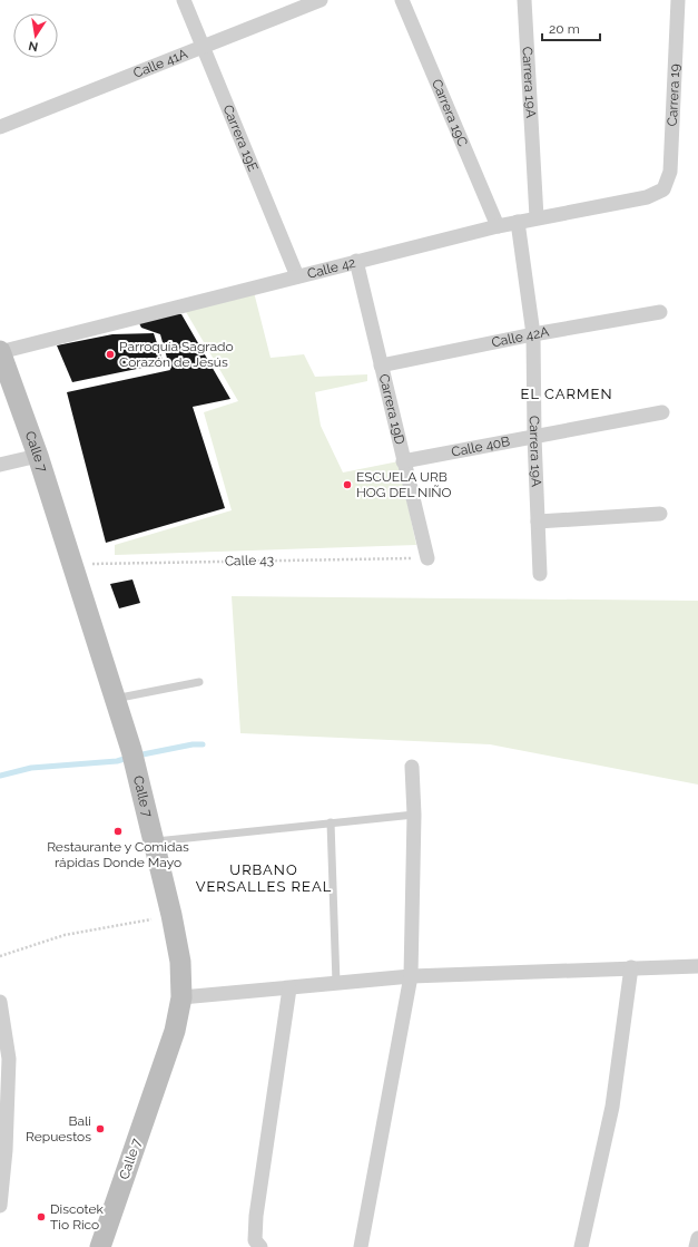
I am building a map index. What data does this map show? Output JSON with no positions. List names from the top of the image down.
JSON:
{
  "streets": {
    "street": [
      "Calle 41A",
      "Carrera 19A",
      "Carrera 19",
      "Carrera 19C",
      "Carrera 19E",
      "Calle 42",
      "Calle 42A",
      "Carrera 19D",
      "Calle 40B",
      "Calle 7"
    ],
    "path": ["Calle 43"]
  },
  "crossings": [
    ["Calle 41A", "Carrera 19E"],
    ["Carrera 19A", "Calle 42"],
    ["Carrera 19A", "Calle 42A"],
    ["Carrera 19A", "Calle 40B"],
    ["Carrera 19", "Calle 42"],
    ["Carrera 19C", "Calle 42"],
    ["Carrera 19E", "Calle 42"],
    ["Calle 42", "Carrera 19D"],
    ["Calle 42", "Calle 7"],
    ["Calle 42A", "Carrera 19D"],
    ["Carrera 19D", "Calle 40B"],
    ["Carrera 19D", "Calle 43"],
    ["Calle 7", "Calle 43"]
  ],
  "districts": ["EL CARMEN", "URBANO VERSALLES REAL"],
  "places": [
    "Parroquía Sagrado Corazón de Jesús",
    "ESCUELA URB HOG DEL NIÑO",
    "Restaurante y Comidas rápidas Donde Mayo",
    "Bali Repuestos",
    "Discotek Tio Rico"
  ],
  "scale_bar": "20 m",
  "north": "bottom"
}
